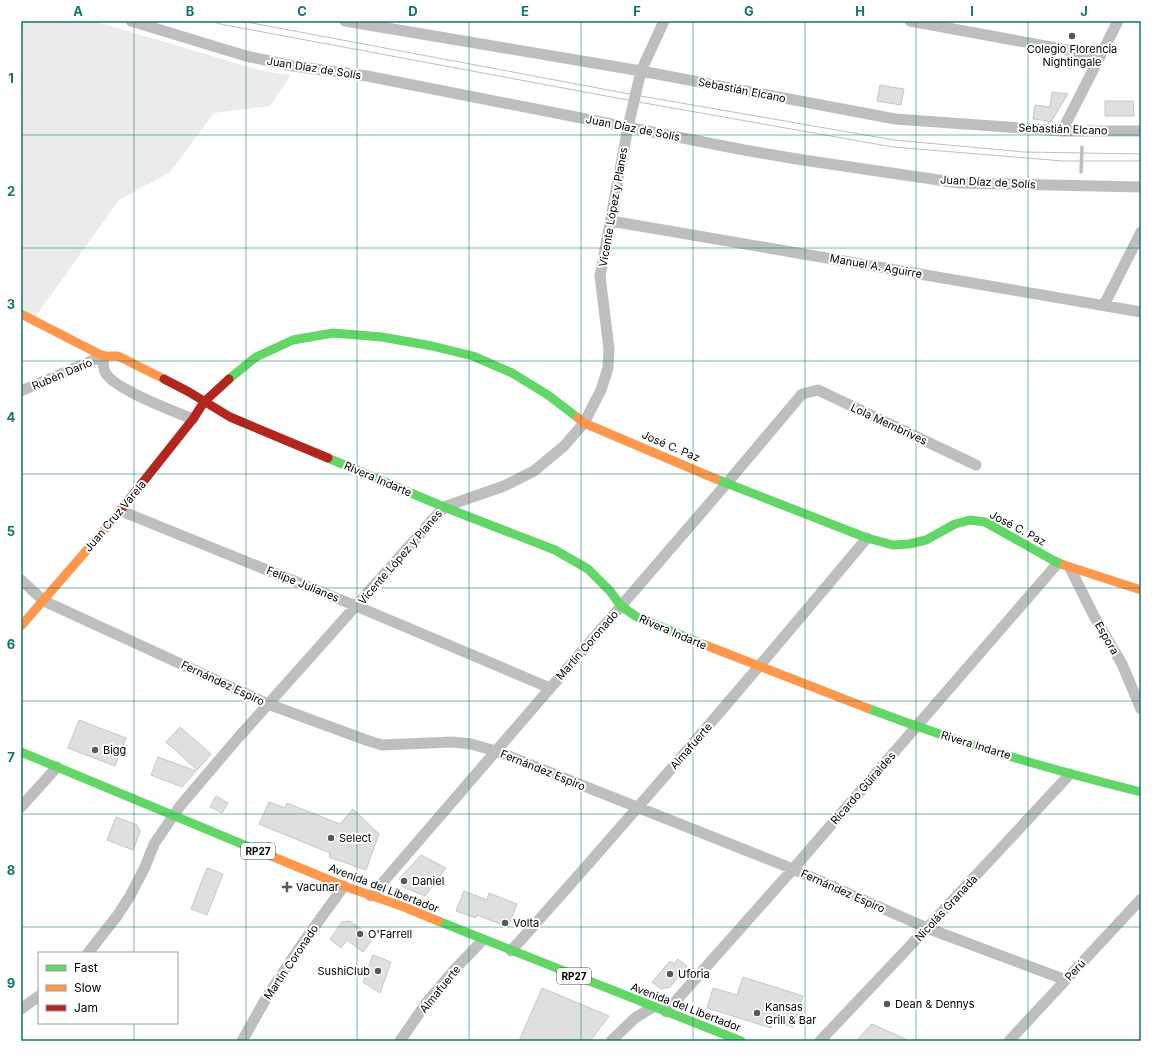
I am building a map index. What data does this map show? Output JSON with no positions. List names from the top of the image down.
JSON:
{
  "streets": {
    "street": [
      "Juan Díaz de Solís",
      "Sebastián Elcano",
      "Vicente López y Planes",
      "Manuel A. Aguirre",
      "Rubén Darío",
      "Lola Membrives",
      "José C. Paz",
      "Rivera Indarte",
      "Juan Cruz Varela",
      "Felipe Julianes",
      "Espora",
      "Martín Coronado",
      "Fernández Espiro",
      "Almafuerte",
      "Ricardo Güiraldes",
      "RP27",
      "Avenida del Libertador",
      "Nicolás Granada",
      "Perú"
    ]
  },
  "crossings": [
    ["Juan Díaz de Solís", "Vicente López y Planes"],
    ["Sebastián Elcano", "Vicente López y Planes"],
    ["Vicente López y Planes", "Manuel A. Aguirre"],
    ["Vicente López y Planes", "José C. Paz"],
    ["Vicente López y Planes", "Rivera Indarte"],
    ["Vicente López y Planes", "Felipe Julianes"],
    ["Vicente López y Planes", "Fernández Espiro"],
    ["Vicente López y Planes", "Avenida del Libertador"],
    ["Rubén Darío", "Rivera Indarte"],
    ["Lola Membrives", "Martín Coronado"],
    ["José C. Paz", "Rivera Indarte"],
    ["José C. Paz", "Juan Cruz Varela"],
    ["José C. Paz", "Espora"],
    ["José C. Paz", "Martín Coronado"],
    ["José C. Paz", "Almafuerte"],
    ["José C. Paz", "Ricardo Güiraldes"],
    ["Rivera Indarte", "Juan Cruz Varela"],
    ["Rivera Indarte", "Martín Coronado"],
    ["Rivera Indarte", "Almafuerte"],
    ["Rivera Indarte", "Ricardo Güiraldes"],
    ["Rivera Indarte", "Nicolás Granada"],
    ["Juan Cruz Varela", "Felipe Julianes"],
    ["Juan Cruz Varela", "Fernández Espiro"],
    ["Felipe Julianes", "Martín Coronado"],
    ["Martín Coronado", "Fernández Espiro"],
    ["Martín Coronado", "Avenida del Libertador"],
    ["Fernández Espiro", "Almafuerte"],
    ["Fernández Espiro", "Ricardo Güiraldes"],
    ["Fernández Espiro", "Nicolás Granada"],
    ["Fernández Espiro", "Perú"],
    ["Almafuerte", "Avenida del Libertador"],
    ["Ricardo Güiraldes", "Avenida del Libertador"]
  ],
  "places": {
    "other": [
      "Colegio Florencia Nightingale",
      "Bigg",
      "Select",
      "Daniel",
      "Volta",
      "O'Farrell",
      "SushiClub",
      "Uforia",
      "Dean & Dennys",
      "Kansas Grill & Bar"
    ],
    "health": ["Vacunar"]
  },
  "legend": ["Fast", "Slow", "Jam"],
  "grid": {
    "columns": [
      "A",
      "B",
      "C",
      "D",
      "E",
      "F",
      "G",
      "H",
      "I",
      "J"
    ],
    "rows": [
      "1",
      "2",
      "3",
      "4",
      "5",
      "6",
      "7",
      "8",
      "9"
    ]
  }
}
